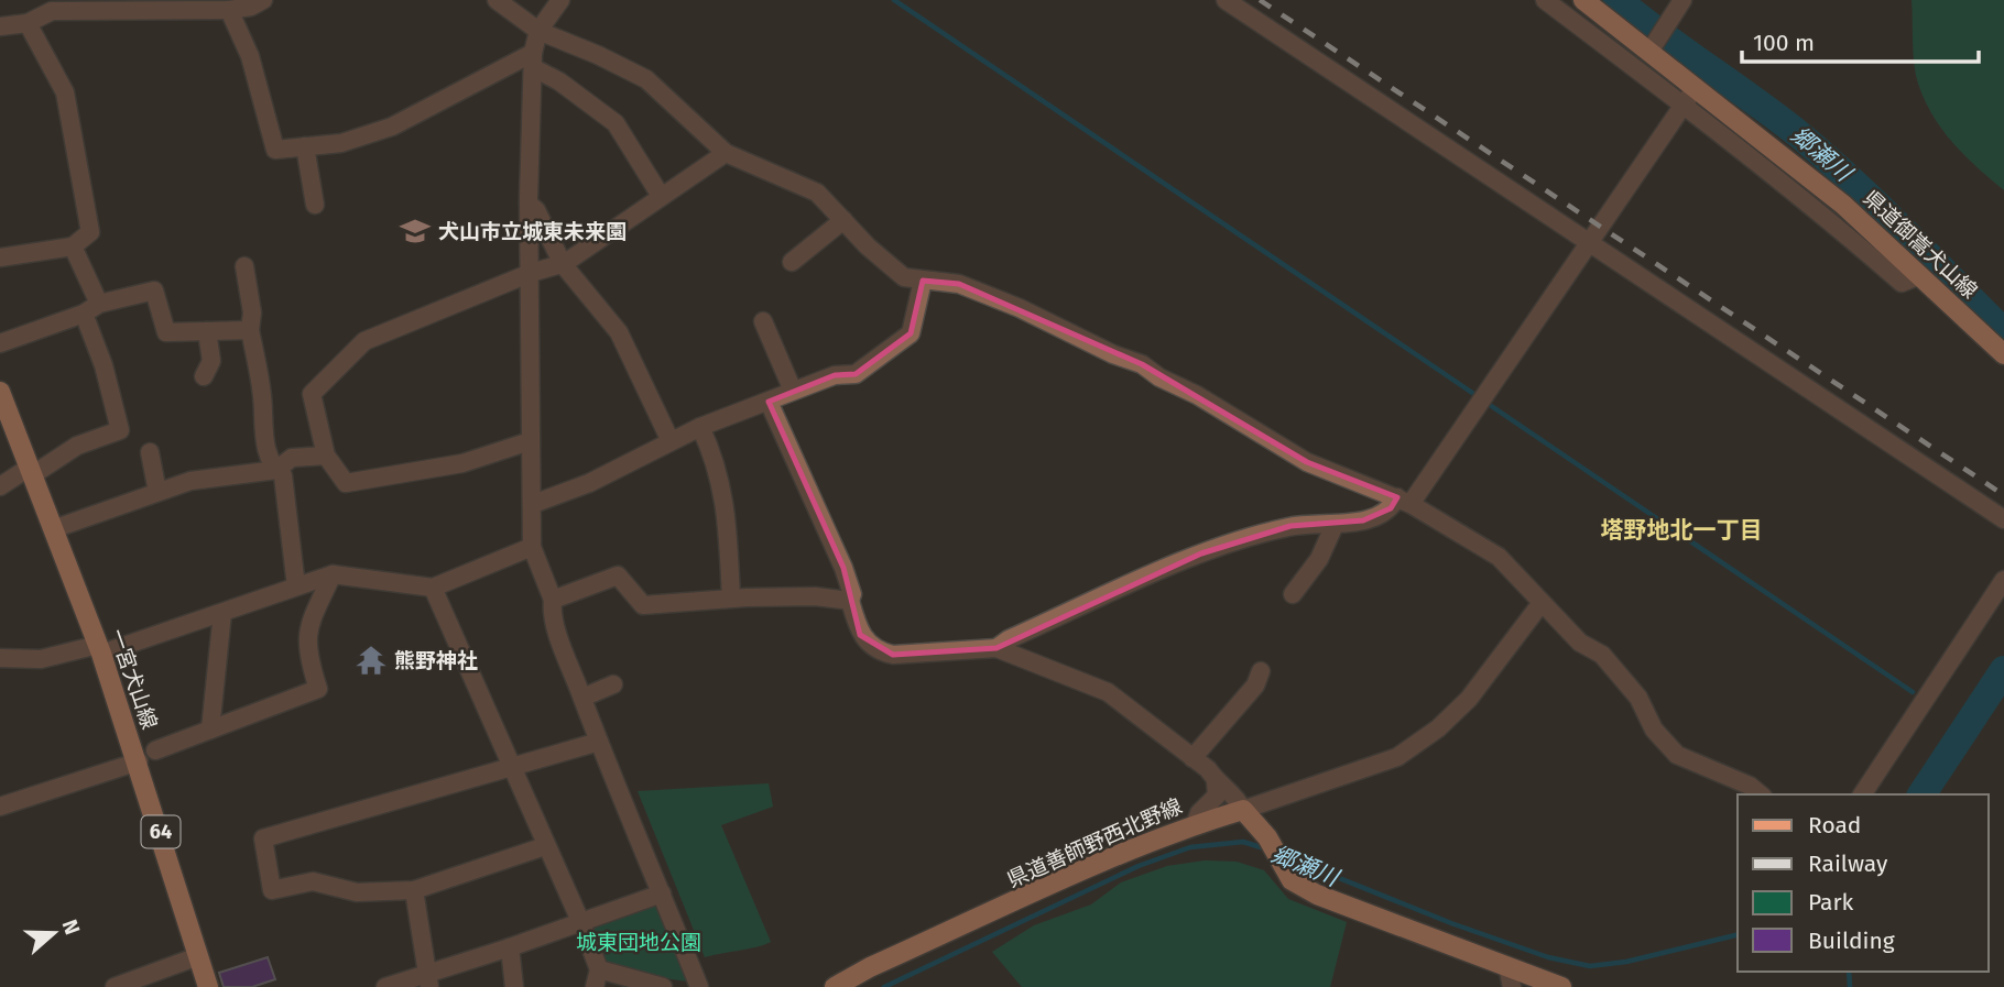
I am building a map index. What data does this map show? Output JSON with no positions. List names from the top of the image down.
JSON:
{
  "streets": {
    "main road": [
      "県道御嵩犬山線",
      "一宮犬山線",
      "64",
      "県道善師野西北野線"
    ]
  },
  "districts": ["塔野地北一丁目"],
  "water": ["郷瀬川"],
  "parks": ["城東団地公園"],
  "places": {
    "school or university": ["犬山市立城東未来園"],
    "temple": ["熊野神社"]
  },
  "legend": [
    "Road",
    "Railway",
    "Park",
    "Building"
  ],
  "scale_bar": "100 m",
  "north": "right"
}
